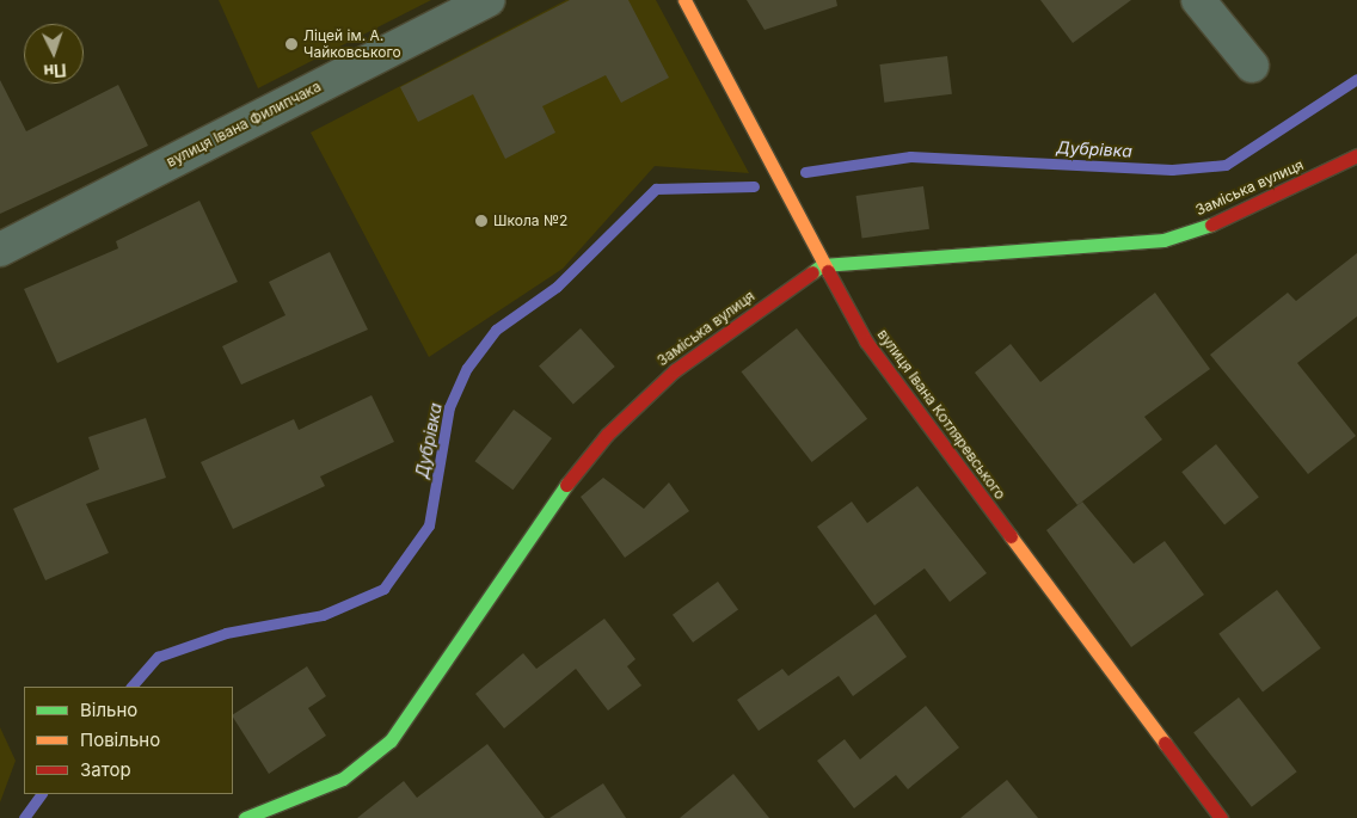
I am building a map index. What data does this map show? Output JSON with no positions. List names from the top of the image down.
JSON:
{
  "streets": {
    "street": ["вулиця Івана Филипчака", "Заміська вулиця", "вулиця Івана Котляревського"]
  },
  "crossings": [
    ["Заміська вулиця", "вулиця Івана Котляревського"]
  ],
  "water": ["Дубрівка"],
  "places": ["Ліцей ім. А. Чайковського", "Школа №2"],
  "legend": ["Вільно", "Повільно", "Затор"],
  "north": "bottom"
}
